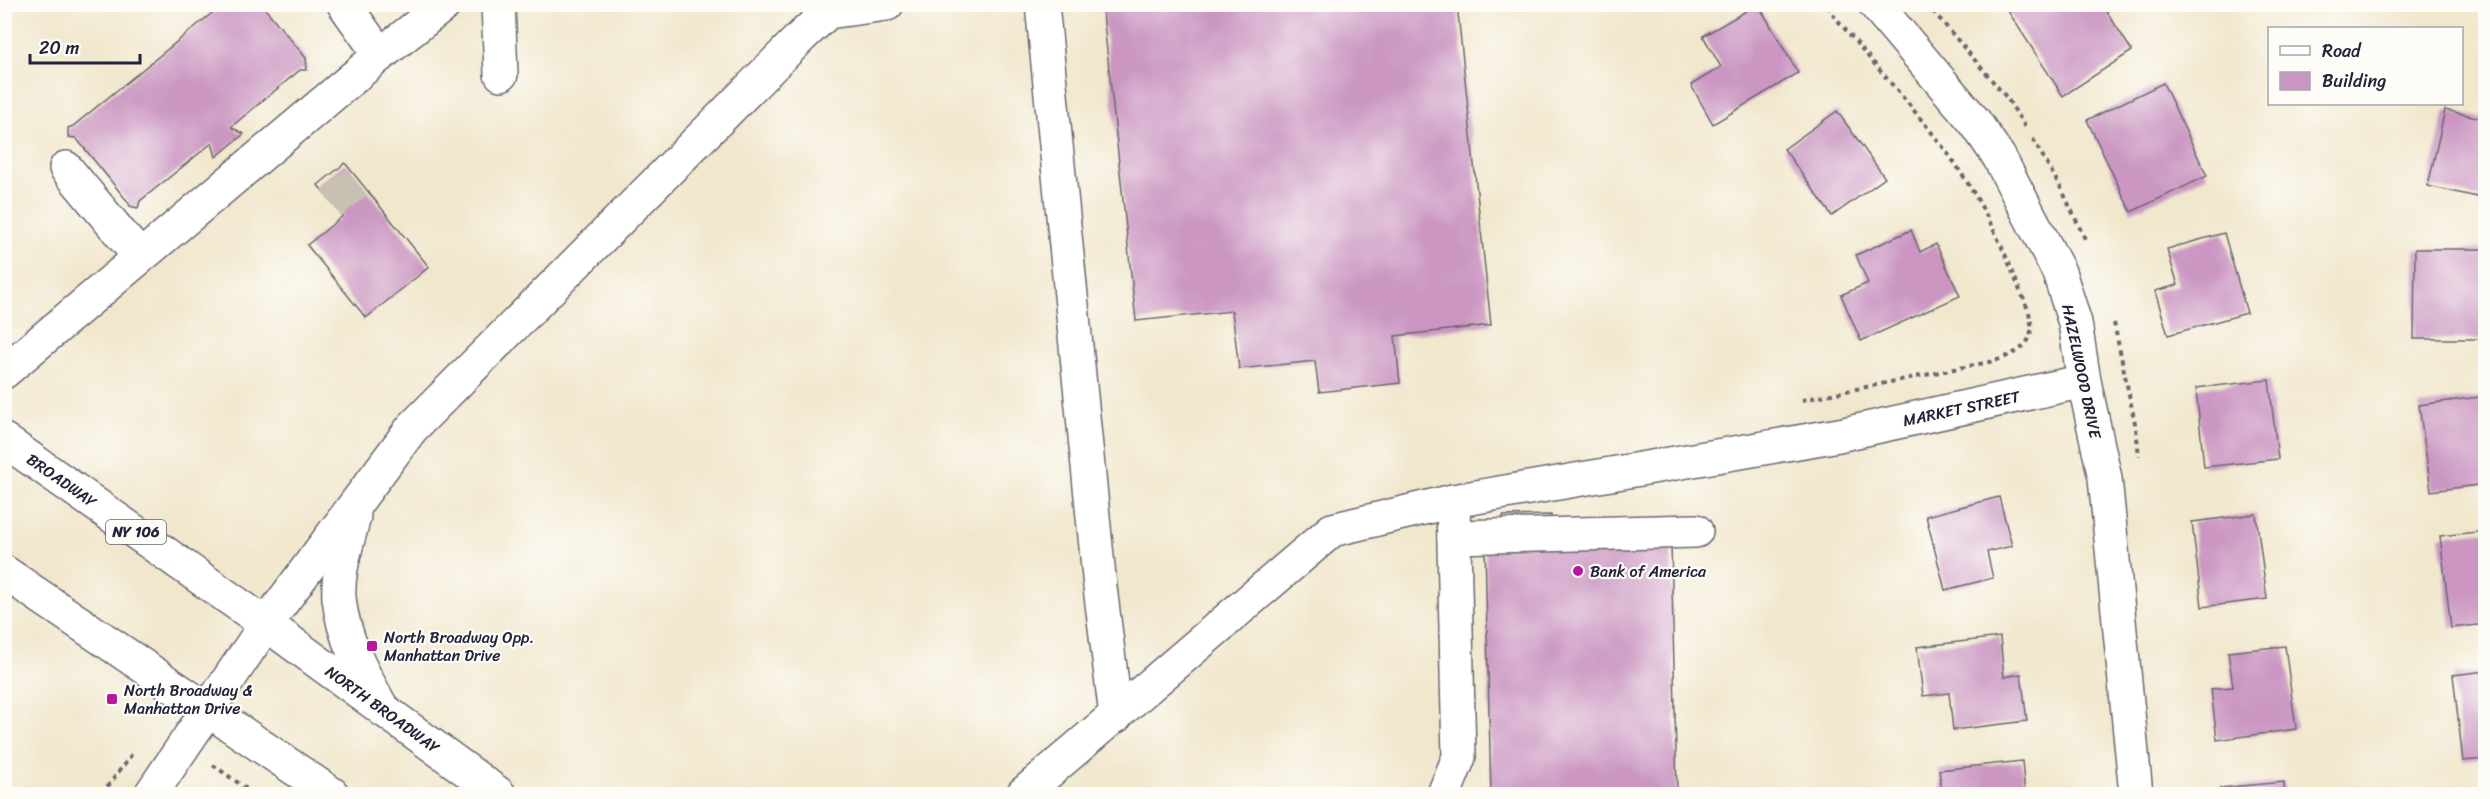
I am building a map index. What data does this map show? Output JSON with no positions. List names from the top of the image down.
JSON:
{
  "streets": {
    "street": [
      "HAZELWOOD DRIVE",
      "MARKET STREET",
      "BROADWAY",
      "NY 106",
      "NORTH BROADWAY"
    ]
  },
  "crossings": [
    ["HAZELWOOD DRIVE", "MARKET STREET"],
    ["BROADWAY", "NORTH BROADWAY"]
  ],
  "places": {
    "other": ["Bank of America"],
    "transit": ["North Broadway Opp. Manhattan Drive", "North Broadway & Manhattan Drive"]
  },
  "legend": ["Road", "Building"],
  "scale_bar": "20 m"
}
